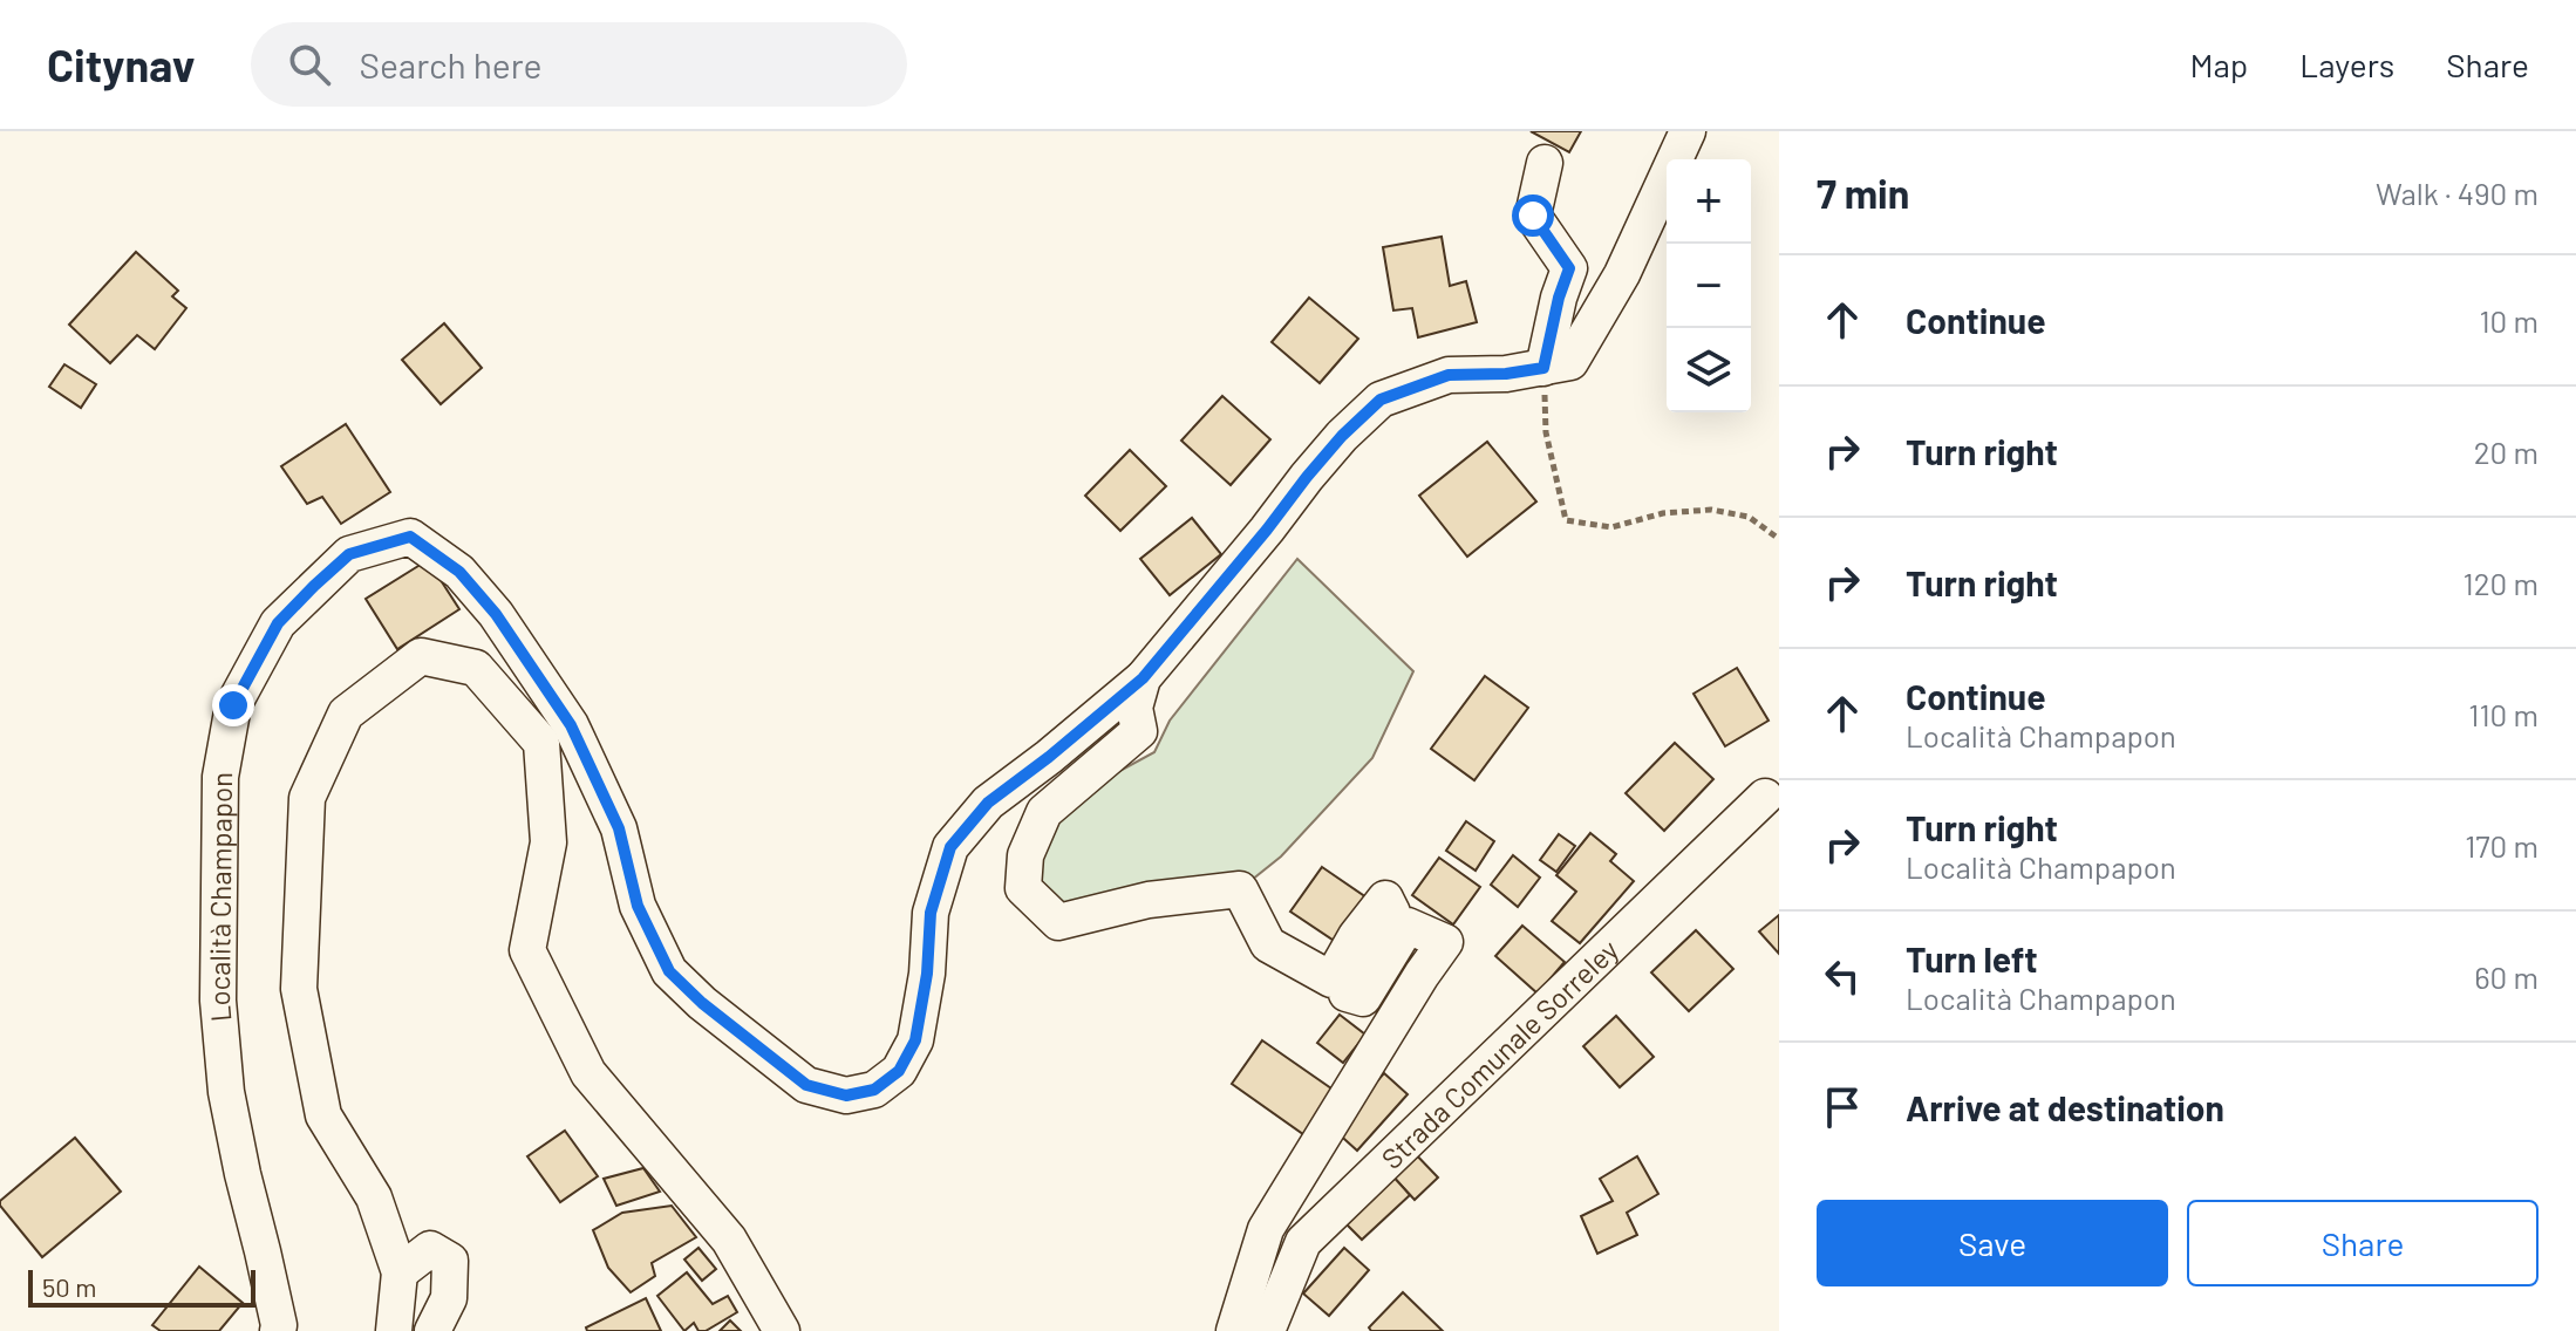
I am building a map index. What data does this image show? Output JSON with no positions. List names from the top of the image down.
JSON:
{
  "streets": {
    "street": ["Località Champapon", "Strada Comunale Sorreley"]
  },
  "scale_bar": "50 m",
  "page": {
    "header": "Citynav",
    "search": "Search here",
    "nav": ["Map", "Layers", "Share"],
    "heading": ["7 min", "Walk · 490 m"],
    "map_buttons": ["+", "−"],
    "list": [
      ["Continue", "10 m"],
      ["Turn right", "20 m"],
      ["Turn right", "120 m"],
      ["Continue", "Località Champapon", "110 m"],
      ["Turn right", "Località Champapon", "170 m"],
      ["Turn left", "Località Champapon", "60 m"],
      "Arrive at destination"
    ],
    "buttons": ["Save", "Share"],
    "scale": "50 m"
  }
}
